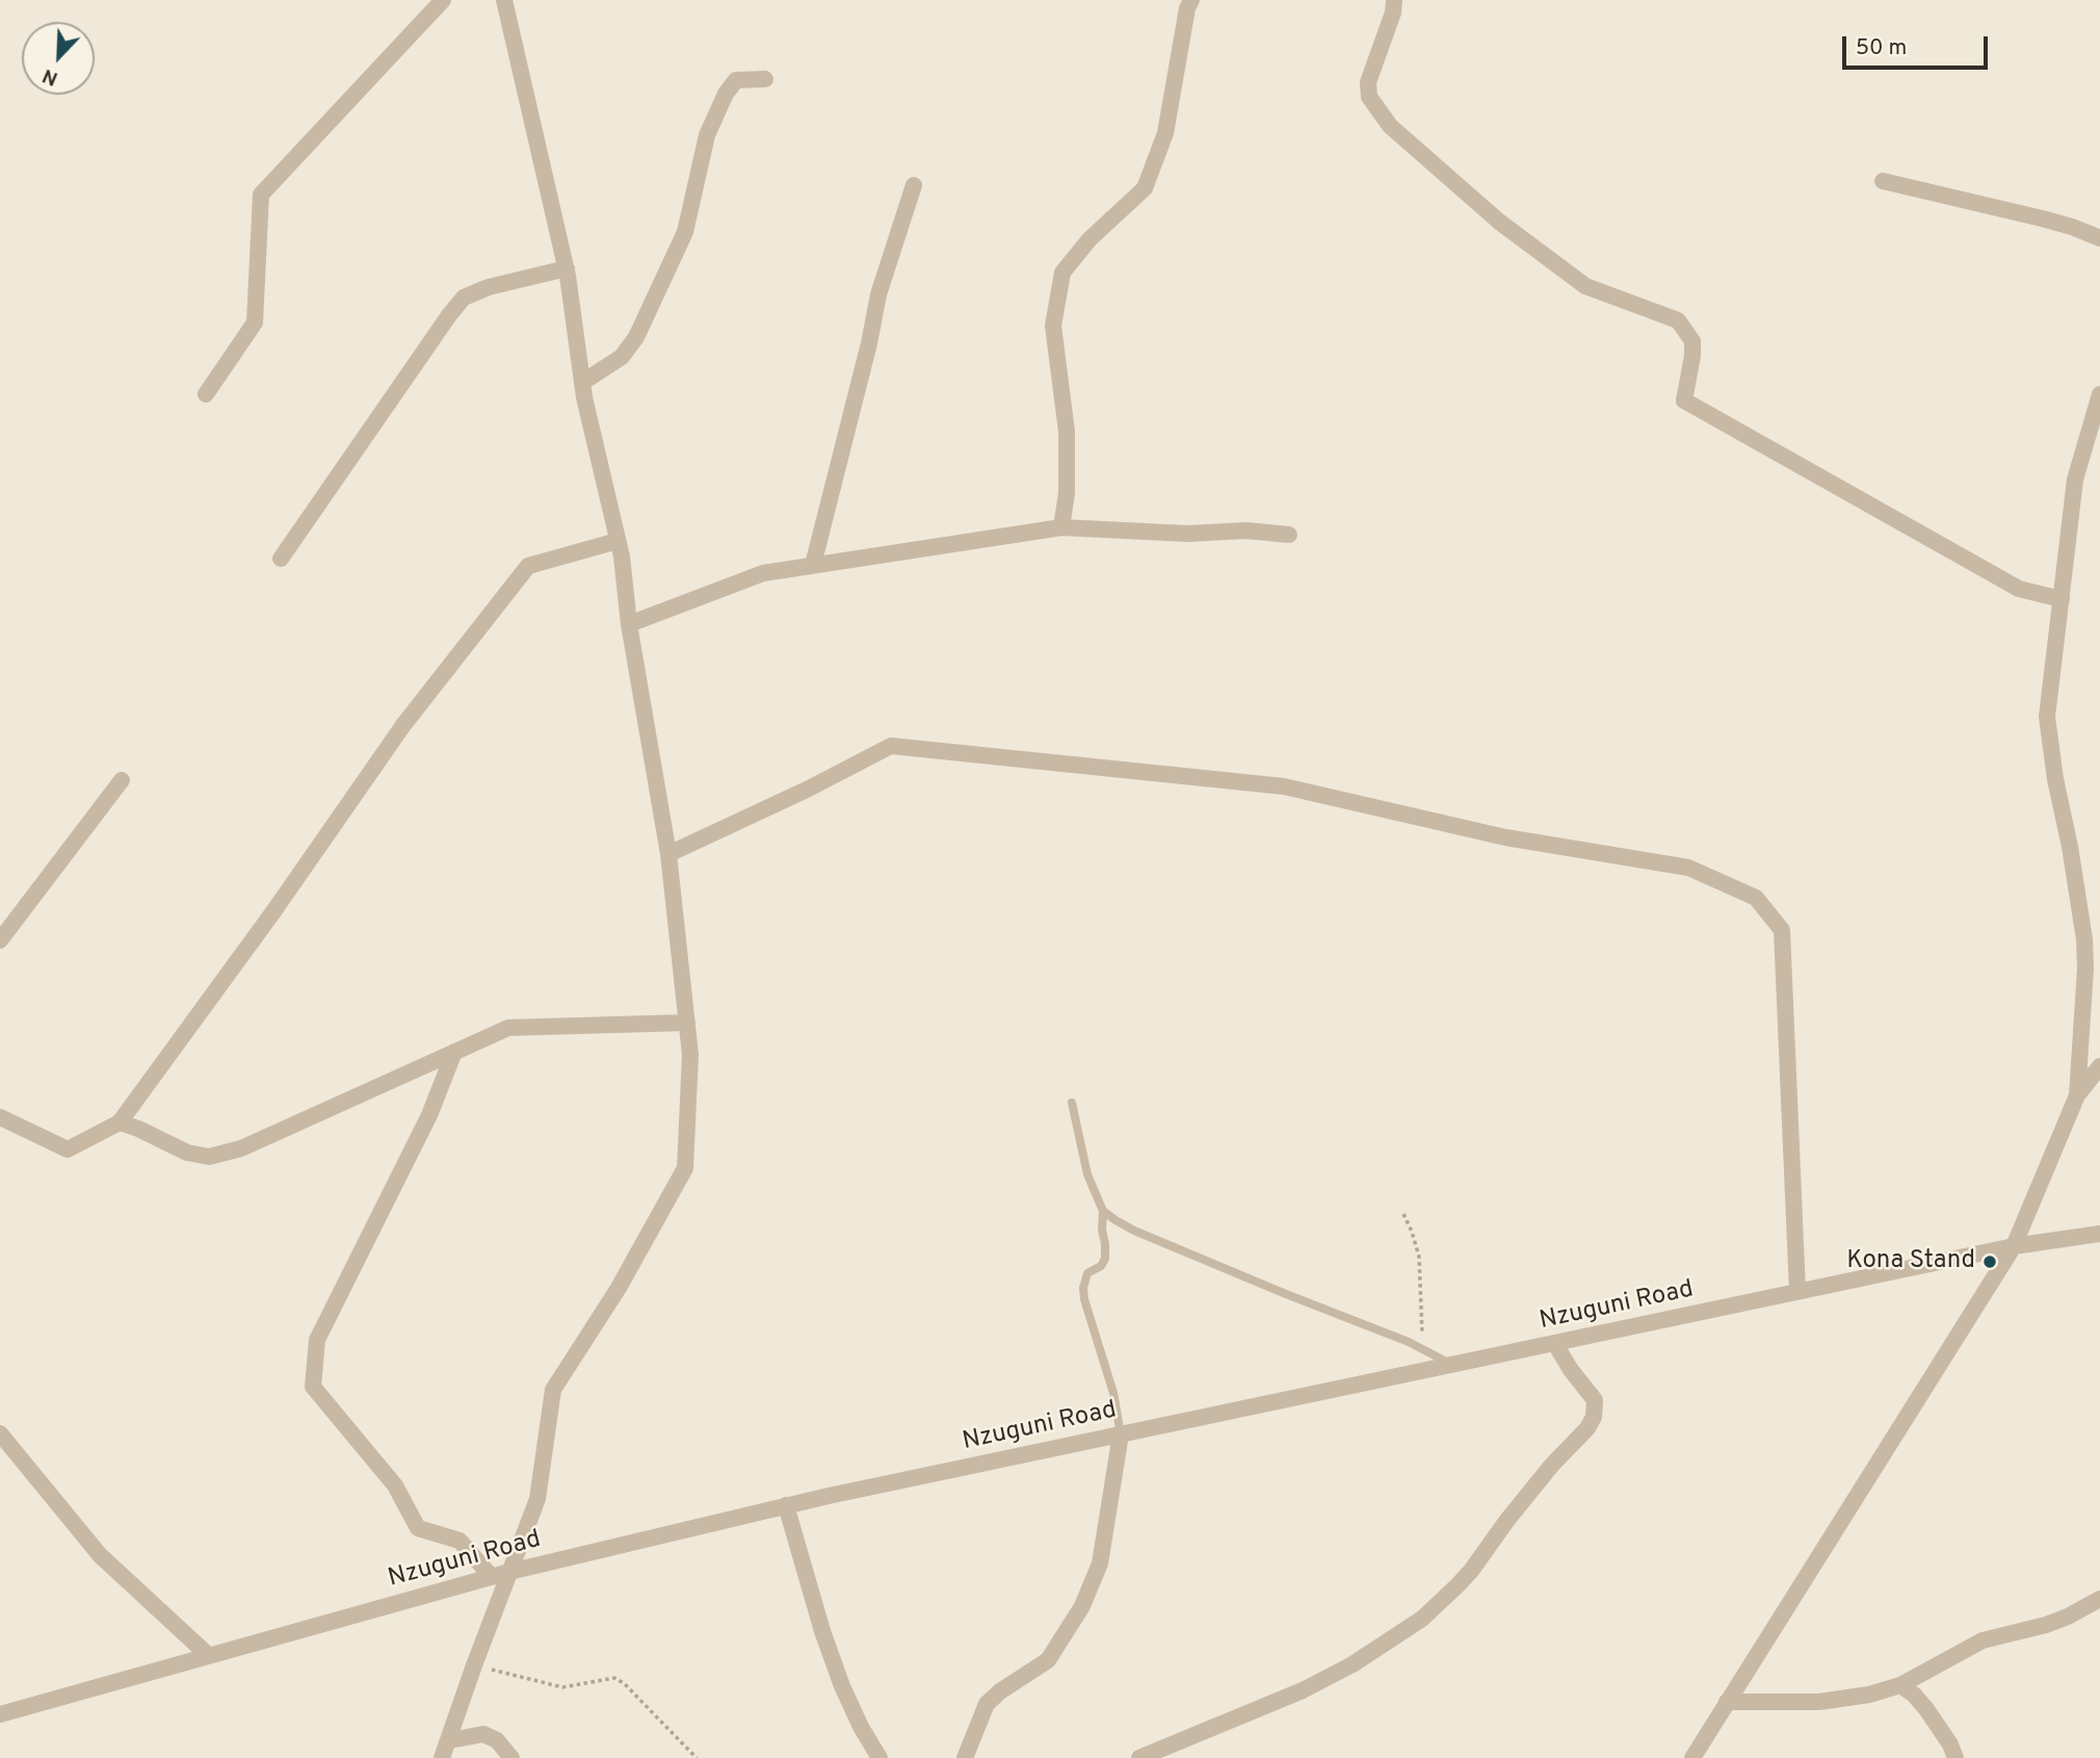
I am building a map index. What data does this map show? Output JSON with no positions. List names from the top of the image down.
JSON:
{
  "streets": {
    "street": ["Nzuguni Road"]
  },
  "places": ["Kona Stand"],
  "scale_bar": "50 m",
  "north": "bottom left"
}
